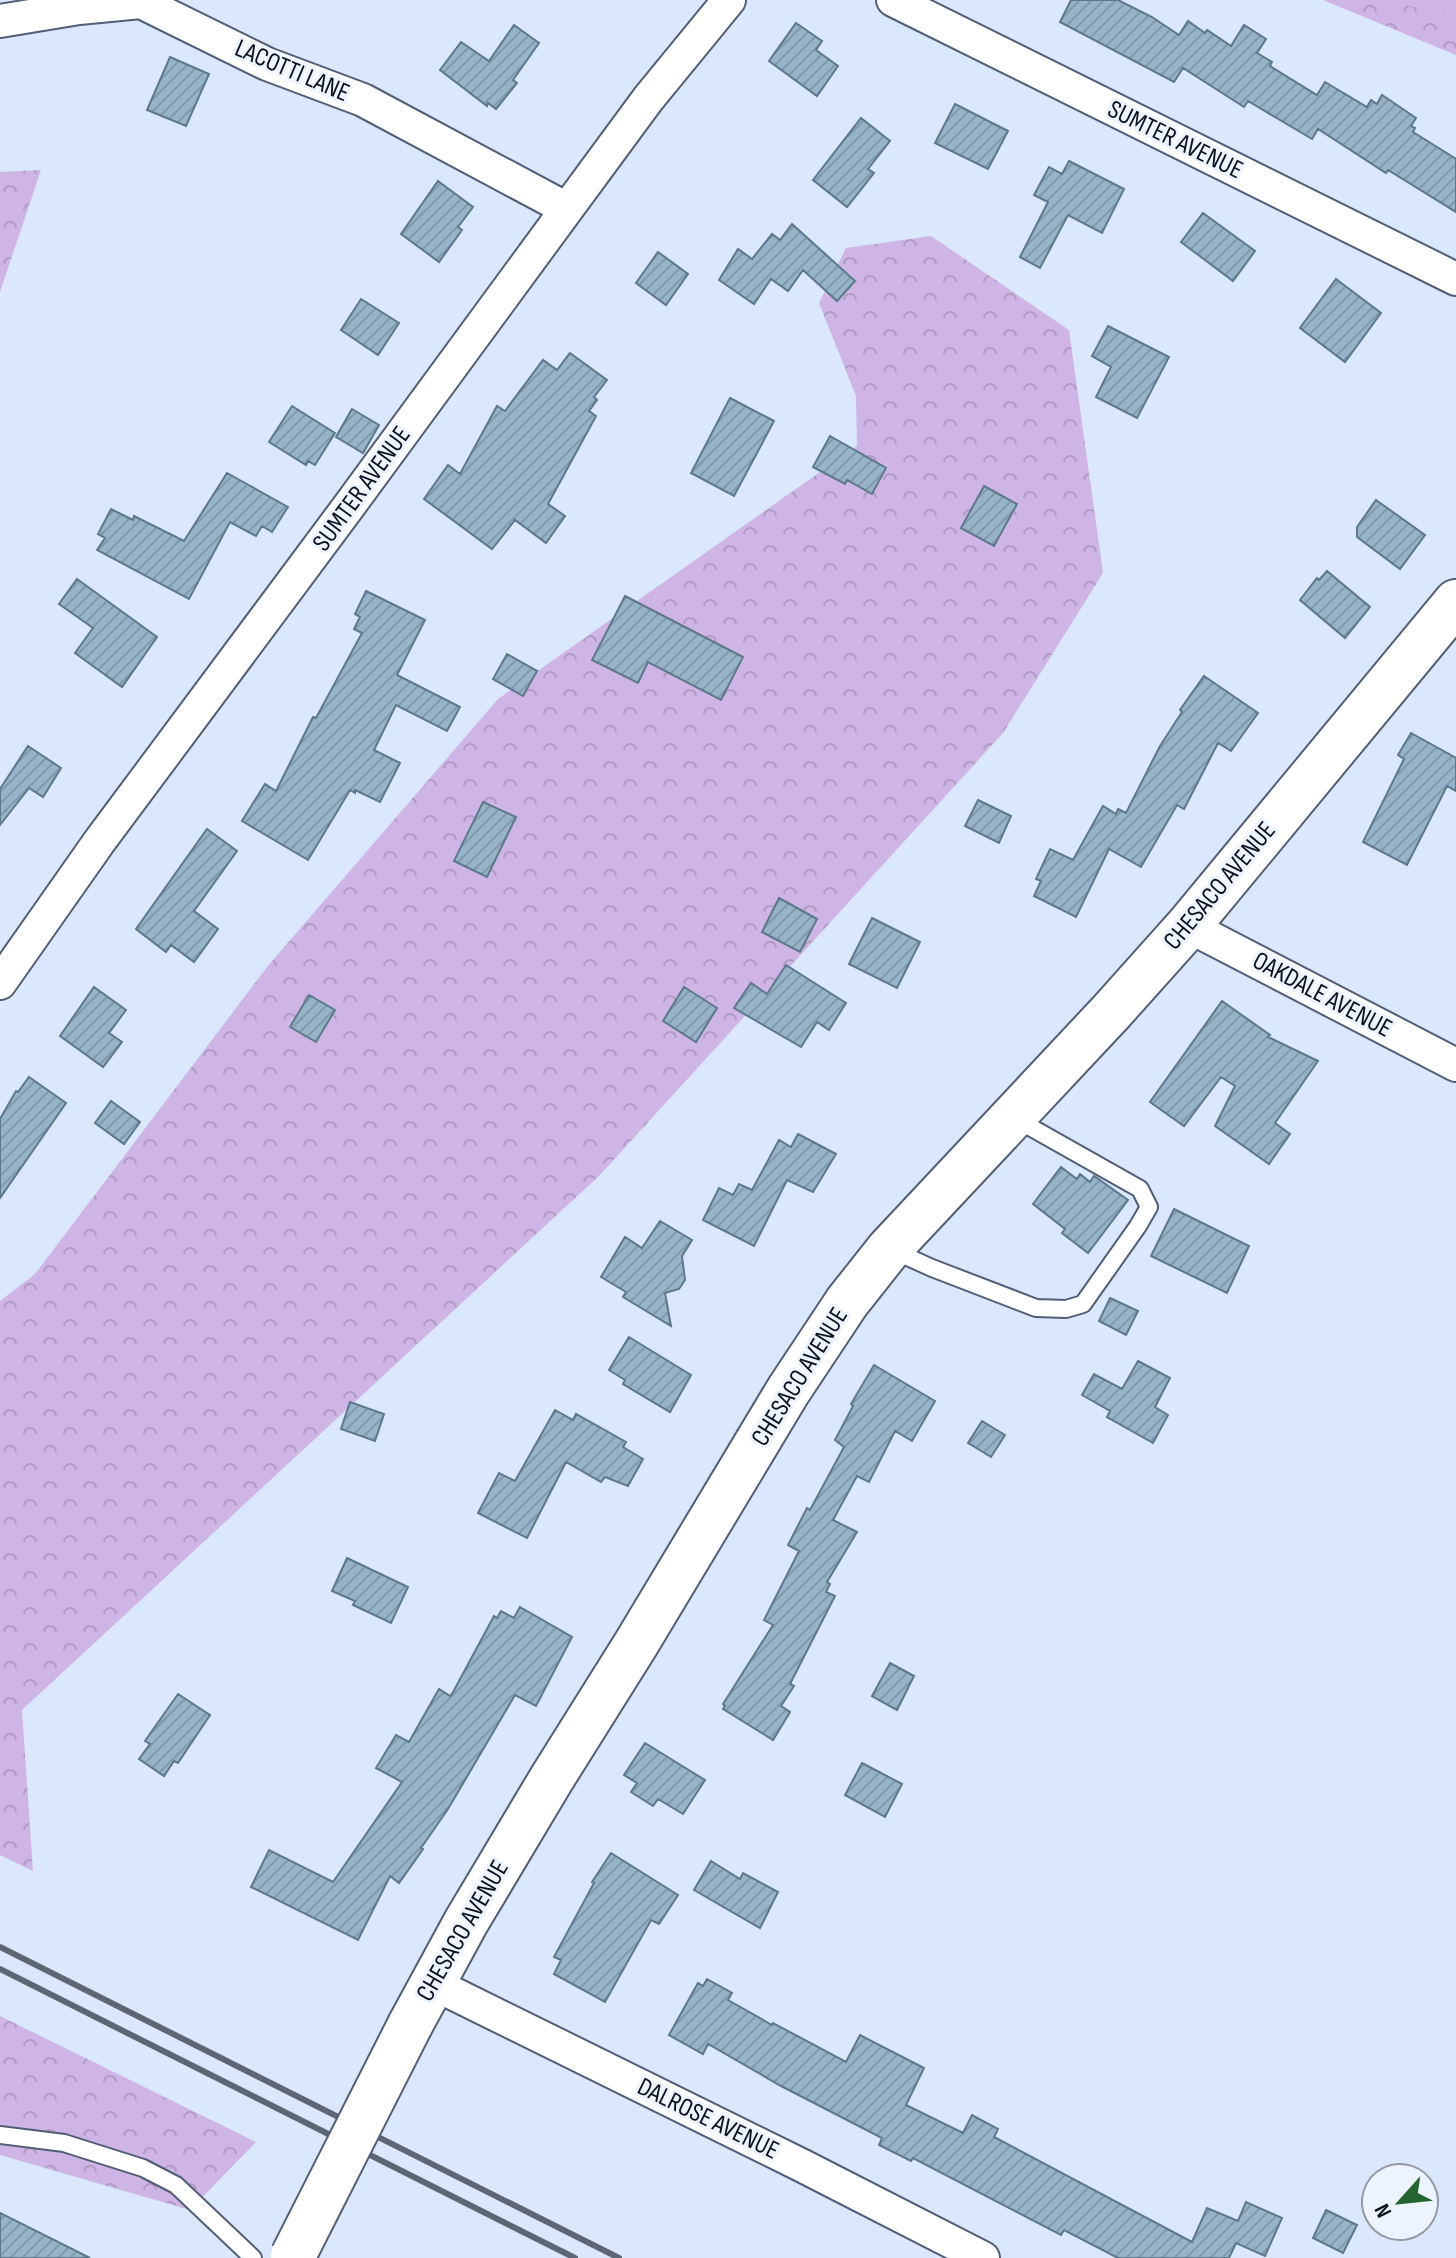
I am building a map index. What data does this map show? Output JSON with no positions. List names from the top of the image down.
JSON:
{
  "streets": {
    "street": [
      "LACOTTI LANE",
      "SUMTER AVENUE",
      "CHESACO AVENUE",
      "OAKDALE AVENUE",
      "DALROSE AVENUE"
    ]
  },
  "crossings": [
    ["LACOTTI LANE", "SUMTER AVENUE"],
    ["CHESACO AVENUE", "OAKDALE AVENUE"],
    ["CHESACO AVENUE", "DALROSE AVENUE"]
  ],
  "north": "bottom left"
}
